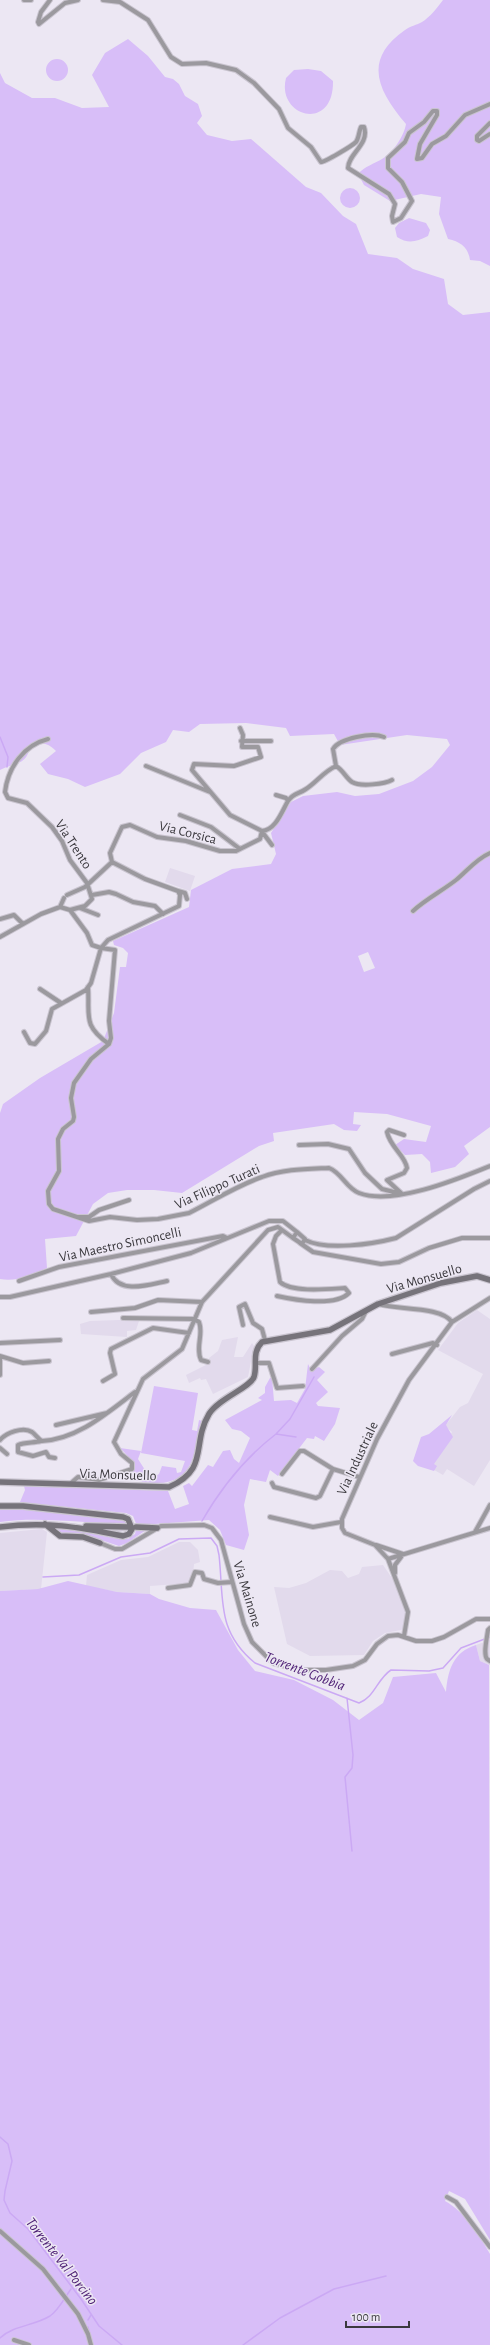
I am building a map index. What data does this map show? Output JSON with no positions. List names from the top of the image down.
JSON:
{
  "streets": {
    "main road": ["Via Monsuello"],
    "street": [
      "Via Corsica",
      "Via Trento",
      "Via Filippo Turati",
      "Via Maestro Simoncelli",
      "Via Industriale",
      "Via Mainone"
    ]
  },
  "water": ["Torrente Gobbia", "Torrente Val Porcino"],
  "scale_bar": "100 m"
}
